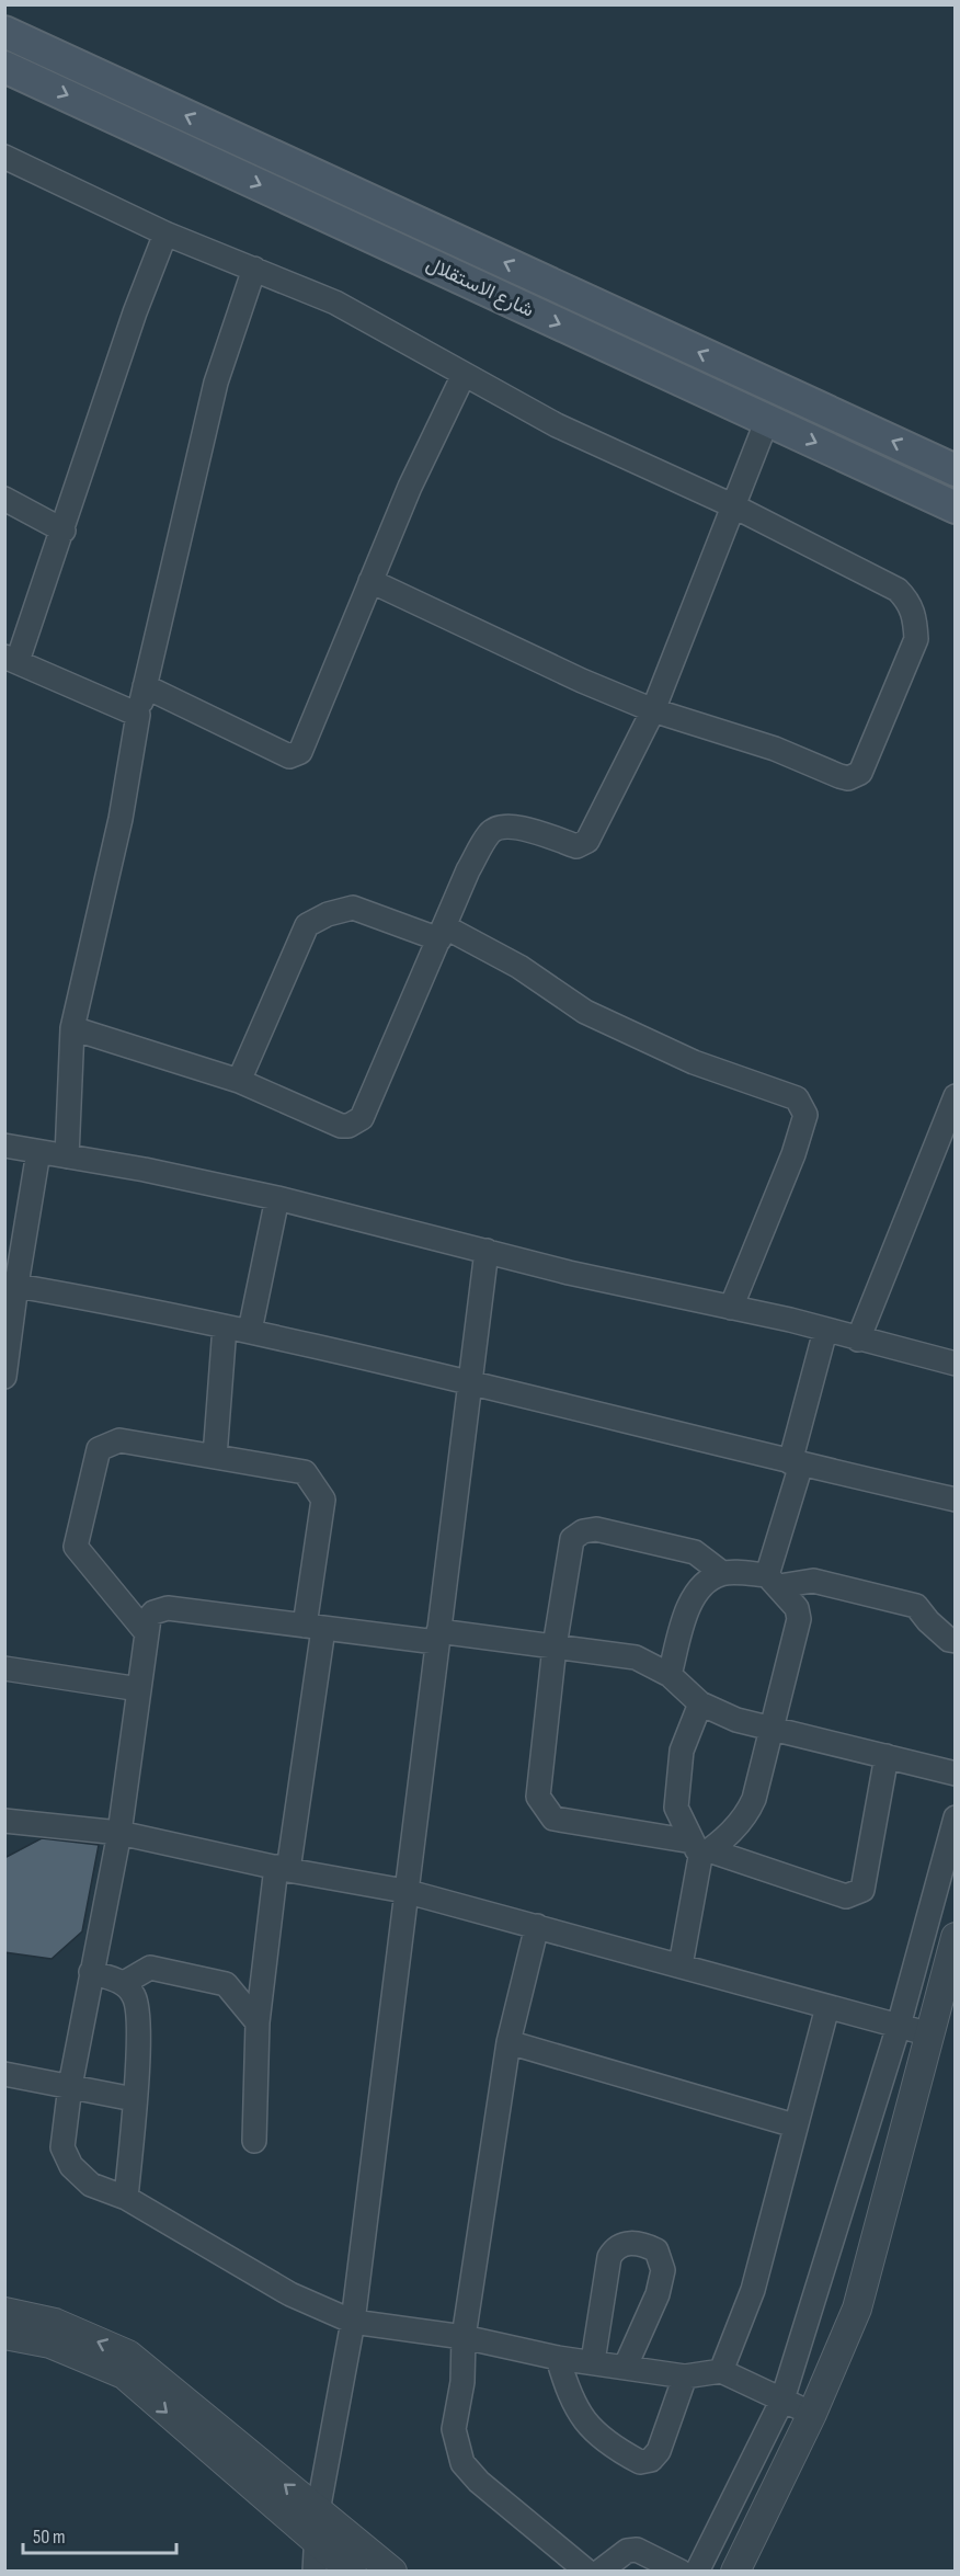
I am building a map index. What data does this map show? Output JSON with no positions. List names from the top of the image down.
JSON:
{
  "streets": {
    "main road": ["شارع الاستقلال"]
  },
  "scale_bar": "50 m"
}
